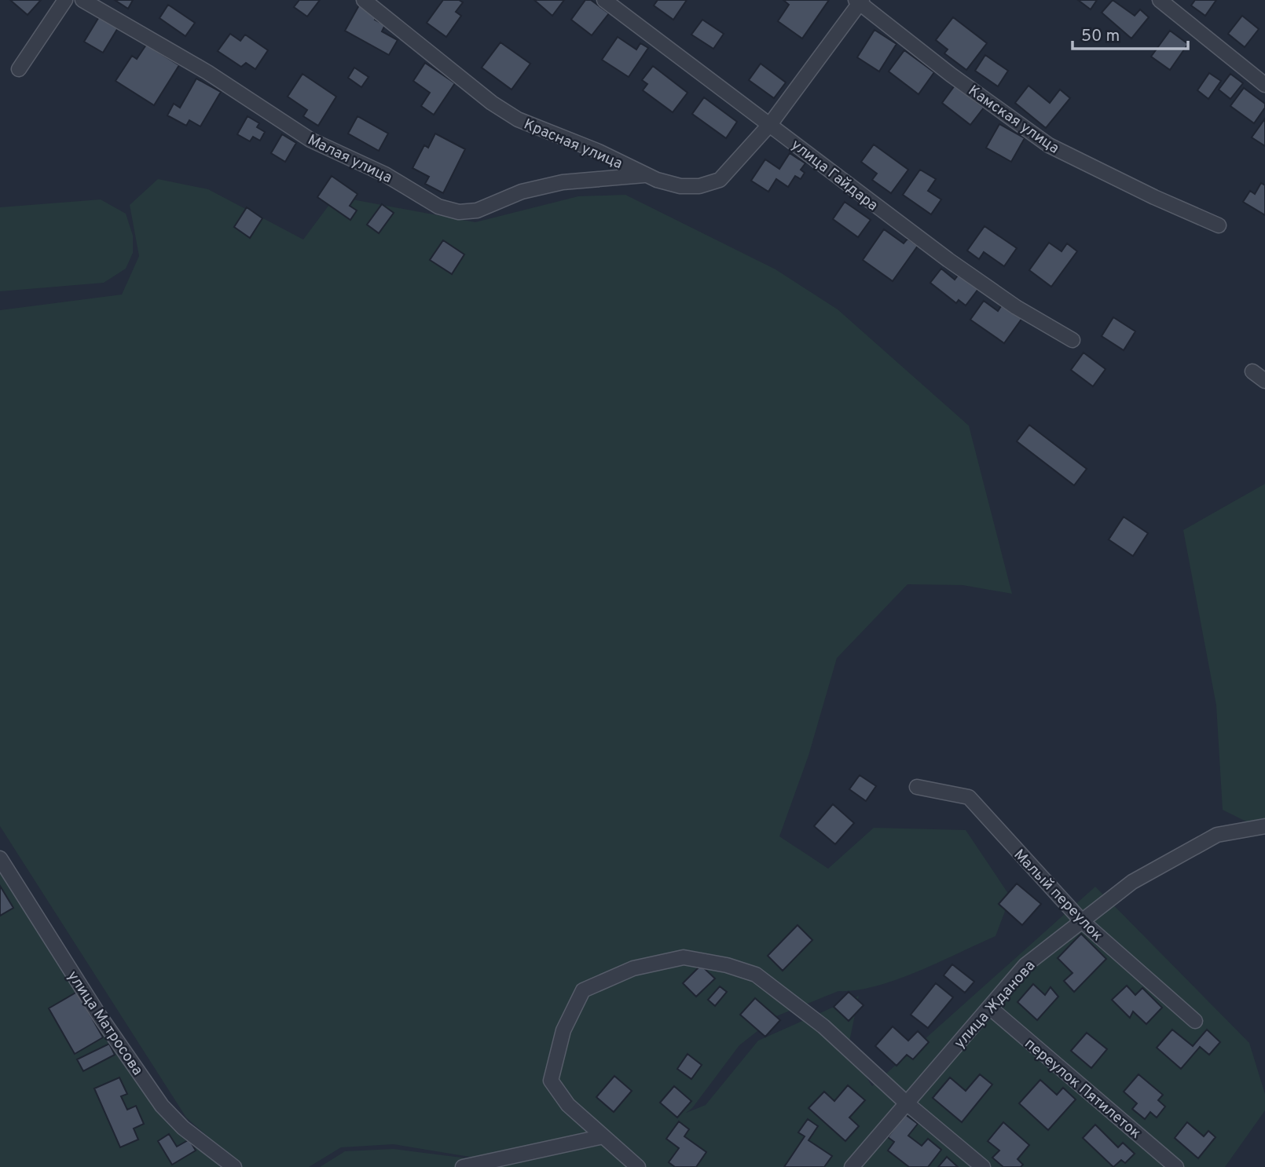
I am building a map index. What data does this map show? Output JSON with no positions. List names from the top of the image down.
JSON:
{
  "streets": {
    "street": [
      "Камская улица",
      "Красная улица",
      "Малая улица",
      "улица Гайдара",
      "Малый переулок",
      "улица Жданова",
      "улица Матросова",
      "переулок Пятилеток"
    ]
  },
  "crossings": [
    ["Красная улица", "Малая улица"],
    ["Красная улица", "улица Гайдара"],
    ["Малый переулок", "улица Жданова"],
    ["улица Жданова", "переулок Пятилеток"]
  ],
  "scale_bar": "50 m"
}
